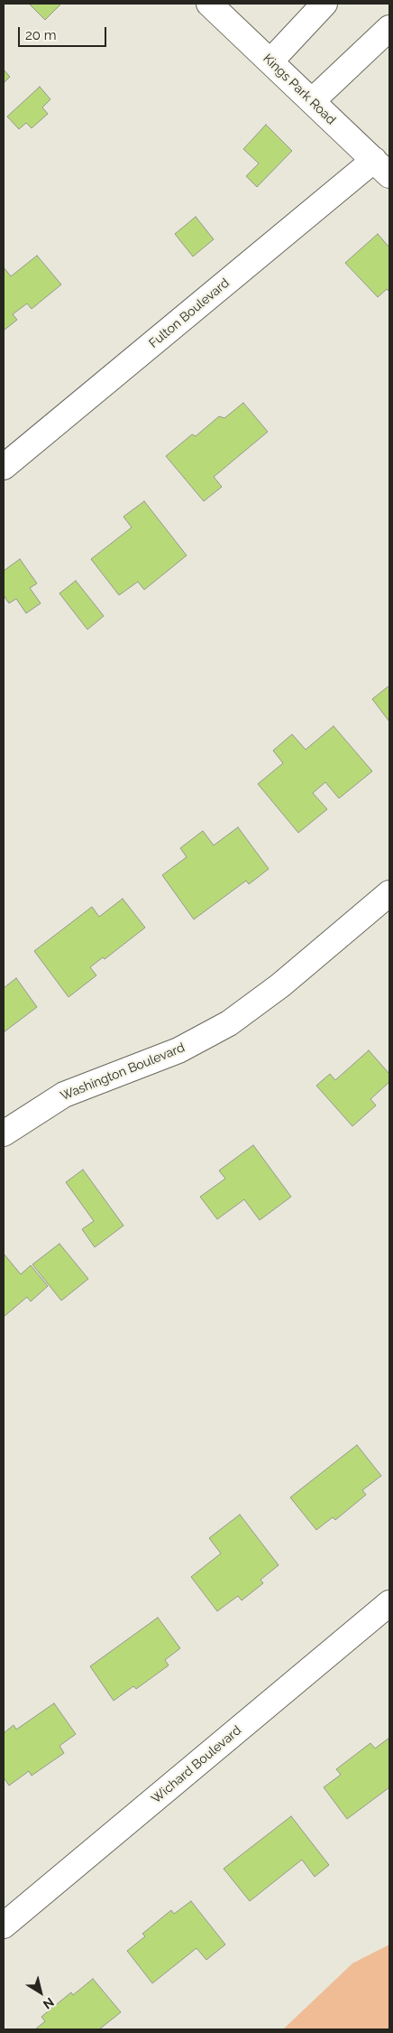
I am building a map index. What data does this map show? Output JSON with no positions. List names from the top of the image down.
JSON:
{
  "streets": {
    "street": [
      "Kings Park Road",
      "Fulton Boulevard",
      "Washington Boulevard",
      "Wichard Boulevard"
    ]
  },
  "crossings": [
    ["Kings Park Road", "Fulton Boulevard"]
  ],
  "scale_bar": "20 m",
  "north": "bottom right"
}
